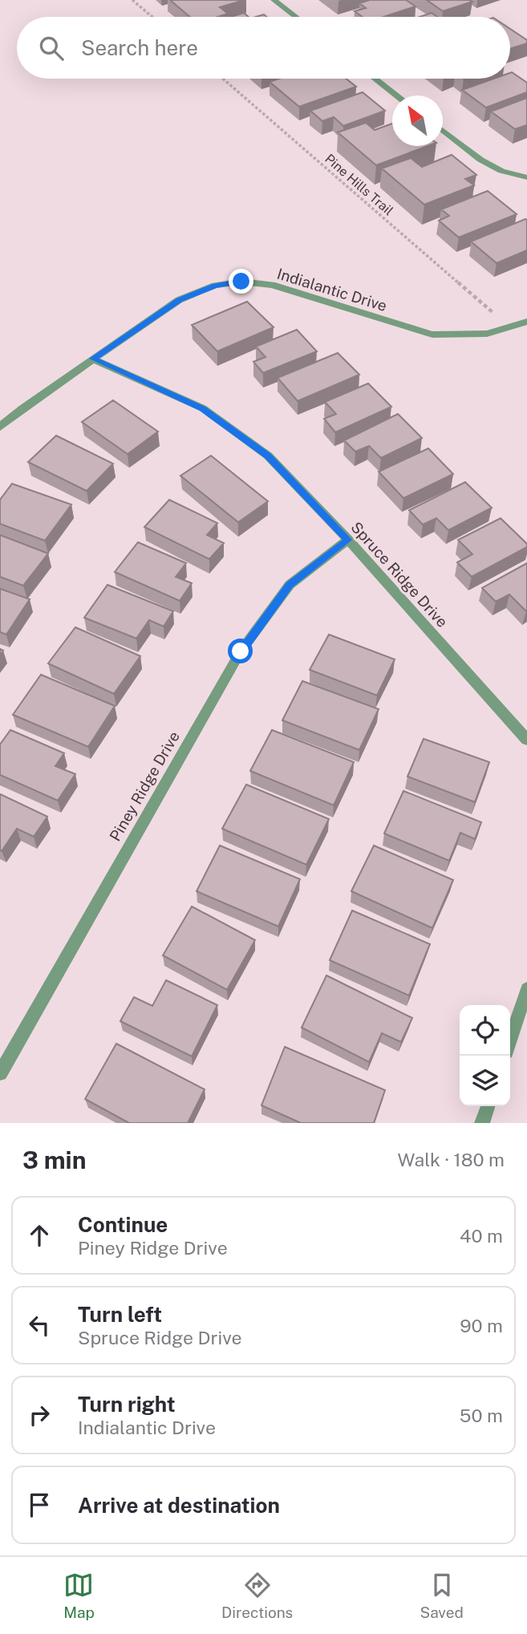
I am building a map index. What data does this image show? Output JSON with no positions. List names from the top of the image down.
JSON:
{
  "streets": {
    "street": ["Indialantic Drive", "Spruce Ridge Drive", "Piney Ridge Drive"],
    "path": ["Pine Hills Trail"]
  },
  "crossings": [
    ["Indialantic Drive", "Spruce Ridge Drive"],
    ["Spruce Ridge Drive", "Piney Ridge Drive"]
  ],
  "north": "top left",
  "page": {
    "search": "Search here",
    "heading": ["3 min", "Walk · 180 m"],
    "list": [
      ["Continue", "Piney Ridge Drive", "40 m"],
      ["Turn left", "Spruce Ridge Drive", "90 m"],
      ["Turn right", "Indialantic Drive", "50 m"],
      "Arrive at destination"
    ],
    "nav": ["Map", "Directions", "Saved"]
  }
}
